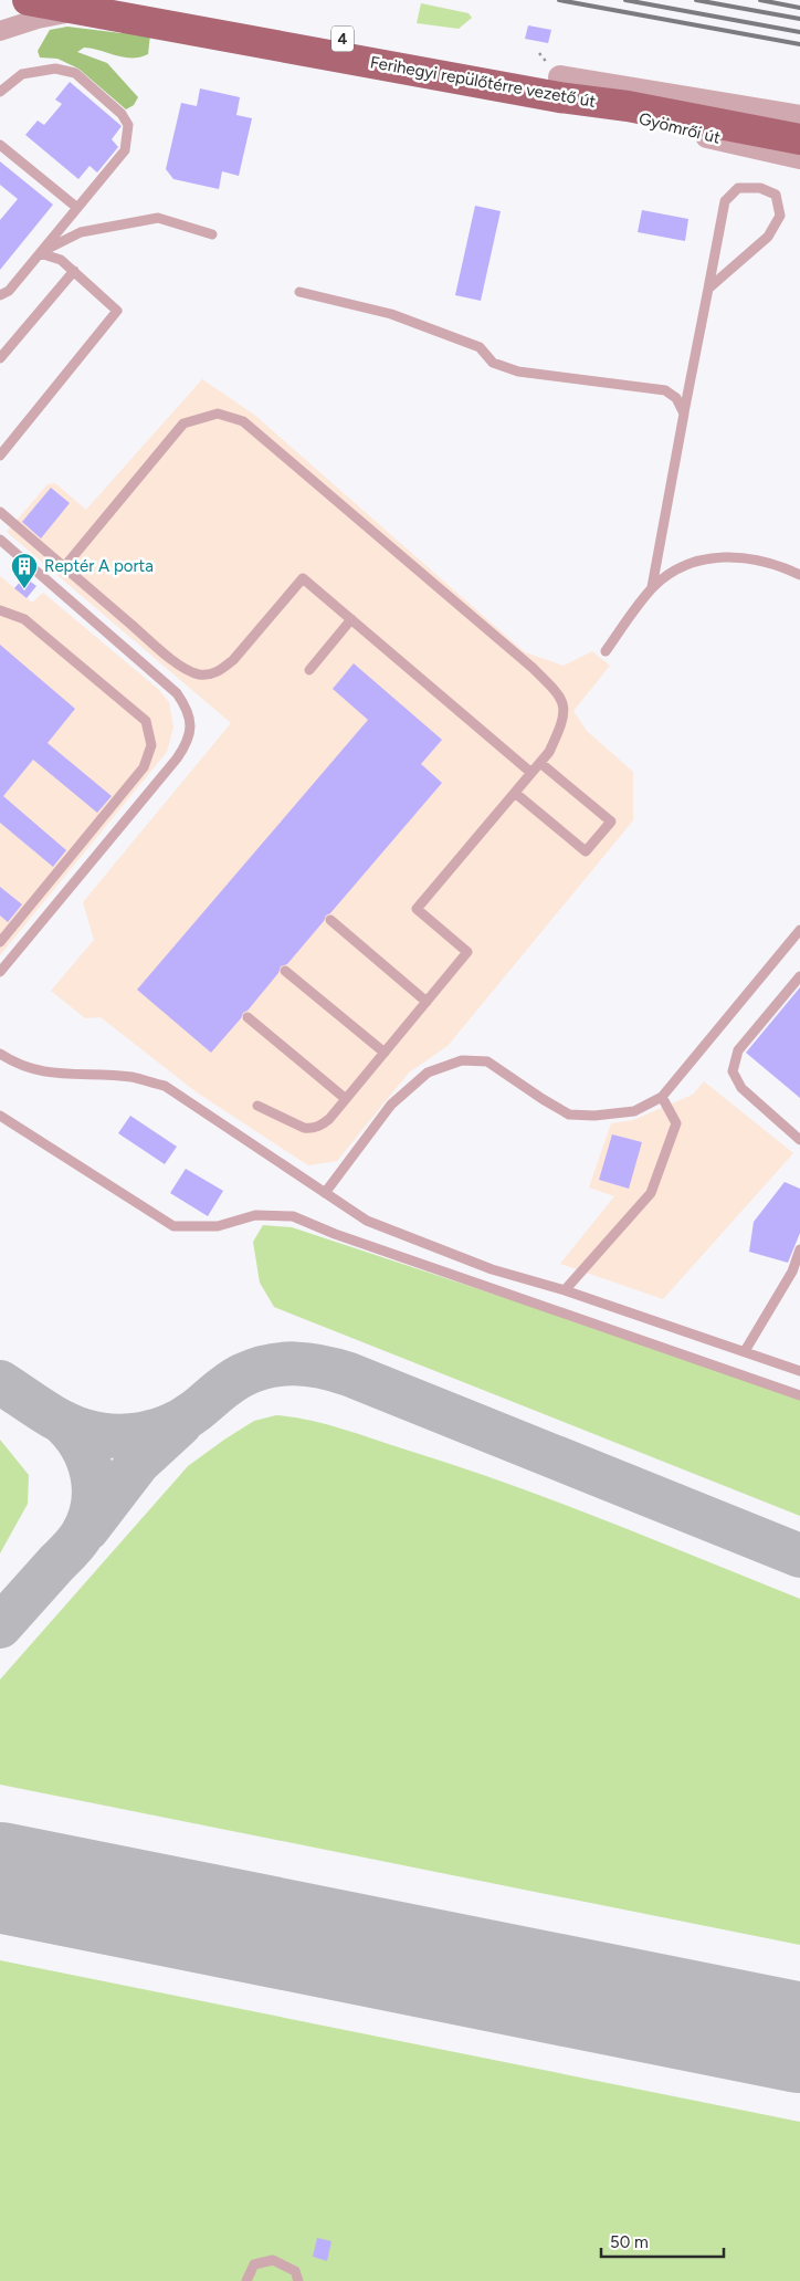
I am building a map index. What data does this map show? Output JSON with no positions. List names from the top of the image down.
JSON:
{
  "streets": {
    "main road": ["4", "Ferihegyi repülőtérre vezető út"],
    "street": ["Gyömrői út"]
  },
  "crossings": [
    ["Ferihegyi repülőtérre vezető út", "Gyömrői út"]
  ],
  "places": {
    "building": ["Reptér A porta"]
  },
  "scale_bar": "50 m"
}
